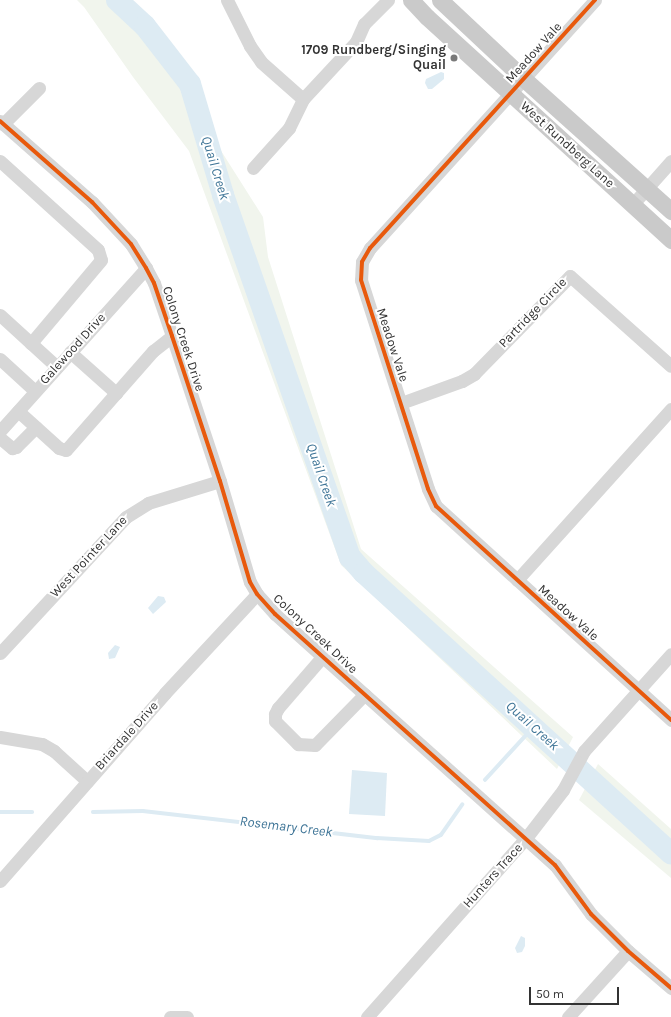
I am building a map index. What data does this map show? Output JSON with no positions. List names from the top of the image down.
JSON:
{
  "streets": {
    "main road": ["West Rundberg Lane"],
    "street": [
      "Meadow Vale",
      "Partridge Circle",
      "Colony Creek Drive",
      "Galewood Drive",
      "West Pointer Lane",
      "Briardale Drive",
      "Hunters Trace"
    ]
  },
  "crossings": [
    ["Meadow Vale", "West Rundberg Lane"],
    ["Meadow Vale", "Partridge Circle"],
    ["Meadow Vale", "Hunters Trace"],
    ["Colony Creek Drive", "Galewood Drive"],
    ["Colony Creek Drive", "West Pointer Lane"],
    ["Colony Creek Drive", "Briardale Drive"],
    ["Colony Creek Drive", "Hunters Trace"]
  ],
  "water": ["Quail Creek", "Rosemary Creek"],
  "places": ["1709 Rundberg/Singing Quail"],
  "scale_bar": "50 m"
}
